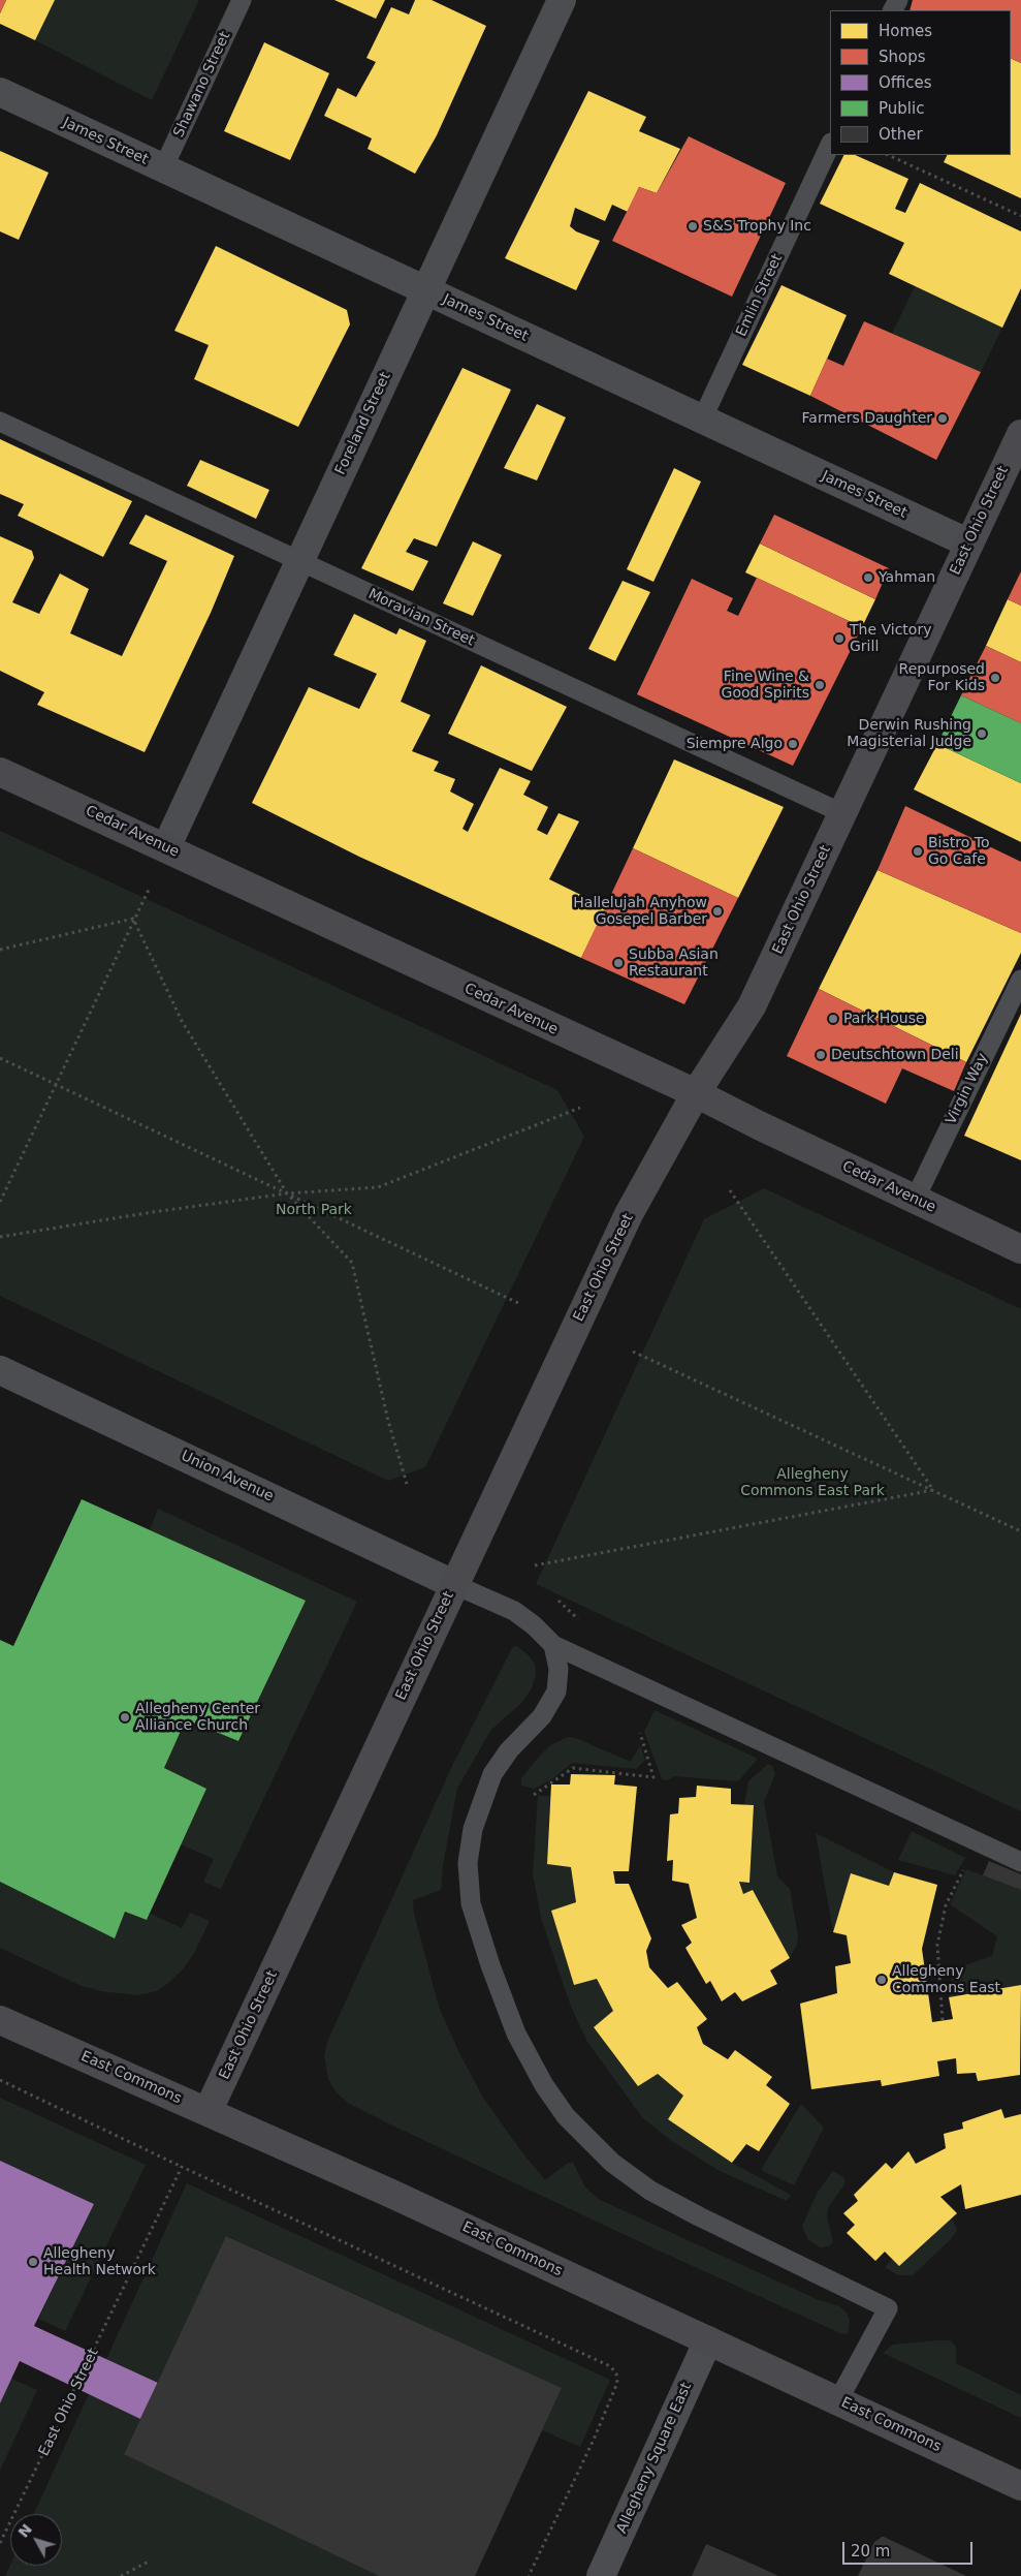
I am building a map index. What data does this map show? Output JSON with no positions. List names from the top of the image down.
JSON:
{
  "streets": {
    "main road": ["East Ohio Street", "Cedar Avenue", "East Commons"],
    "street": [
      "James Street",
      "Foreland Street",
      "Union Avenue",
      "Allegheny Square East"
    ],
    "lane": [
      "Shawano Street",
      "Emlin Street",
      "Moravian Street",
      "Virgin Way"
    ]
  },
  "crossings": [
    ["Shawano Street", "James Street"],
    ["James Street", "Emlin Street"],
    ["James Street", "Foreland Street"],
    ["James Street", "East Ohio Street"],
    ["Foreland Street", "Moravian Street"],
    ["Foreland Street", "Cedar Avenue"],
    ["East Ohio Street", "Moravian Street"],
    ["East Ohio Street", "Cedar Avenue"],
    ["East Ohio Street", "Union Avenue"],
    ["East Ohio Street", "East Commons"],
    ["Cedar Avenue", "Virgin Way"],
    ["East Commons", "Allegheny Square East"]
  ],
  "parks": ["North Park", "Allegheny Commons East Park"],
  "places": [
    "S&S Trophy Inc",
    "Farmers Daughter",
    "Yahman",
    "The Victory Grill",
    "Repurposed For Kids",
    "Fine Wine & Good Spirits",
    "Derwin Rushing Magisterial Judge",
    "Siempre Algo",
    "Bistro To Go Cafe",
    "Hallelujah Anyhow Gosepel Barber",
    "Subba Asian Restaurant",
    "Park House",
    "Deutschtown Deli",
    "Allegheny Center Alliance Church",
    "Allegheny Commons East",
    "Allegheny Health Network"
  ],
  "legend": [
    "Homes",
    "Shops",
    "Offices",
    "Public",
    "Other"
  ],
  "scale_bar": "20 m",
  "north": "top left"
}
